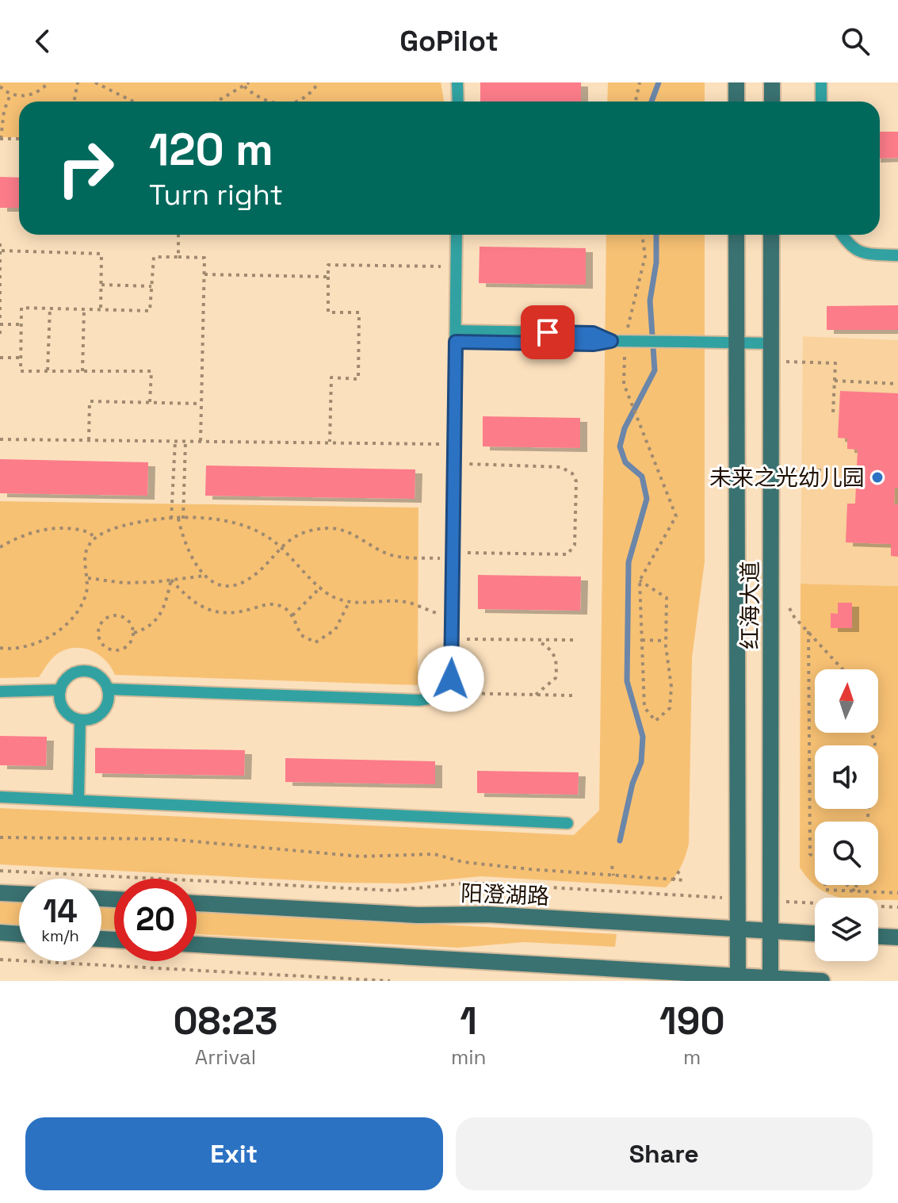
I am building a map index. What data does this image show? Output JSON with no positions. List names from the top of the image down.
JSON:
{
  "streets": {
    "main road": ["红海大道", "阳澄湖路"]
  },
  "crossings": [
    ["红海大道", "阳澄湖路"]
  ],
  "places": ["未来之光幼儿园"],
  "north": "top",
  "page": {
    "header": "GoPilot",
    "turn": ["120 m", "Turn right"],
    "speed": "14 km/h",
    "limit": "20",
    "eta": [
      "08:23",
      "Arrival",
      "1",
      "min",
      "190",
      "m"
    ],
    "buttons": ["Exit", "Share"]
  }
}
